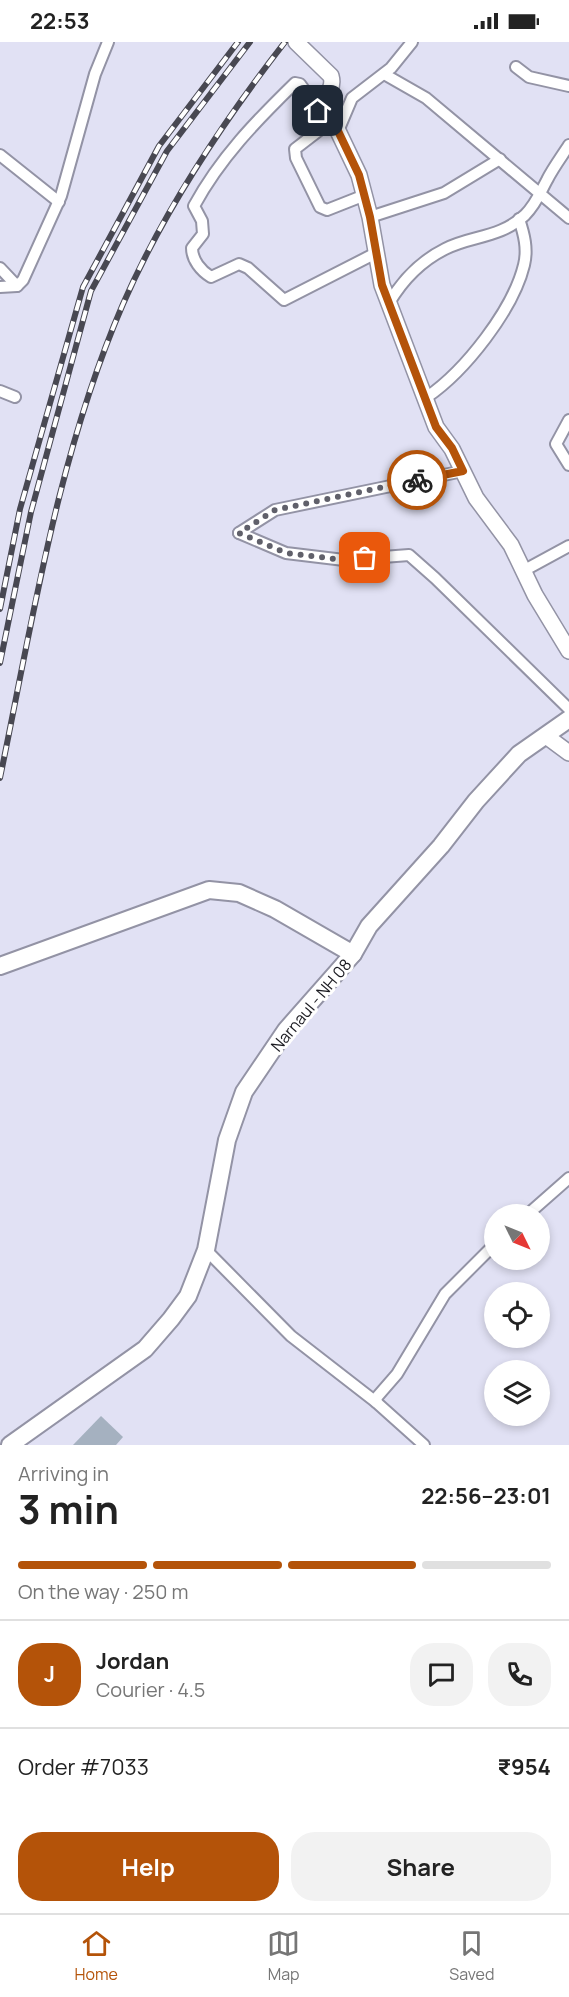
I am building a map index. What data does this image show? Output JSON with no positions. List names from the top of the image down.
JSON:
{
  "streets": {
    "main road": ["Narnaul - NH 08"]
  },
  "north": "bottom right",
  "page": {
    "status": "22:53",
    "heading": ["3 min", "Arriving in", "22:56–23:01"],
    "panel": [
      "Jordan",
      "Courier · 4.5",
      "Order #7033",
      "₹954"
    ],
    "bar": "On the way · 250 m",
    "round": "J",
    "buttons": ["Help", "Share"],
    "tabs": ["Home", "Map", "Saved"]
  }
}
